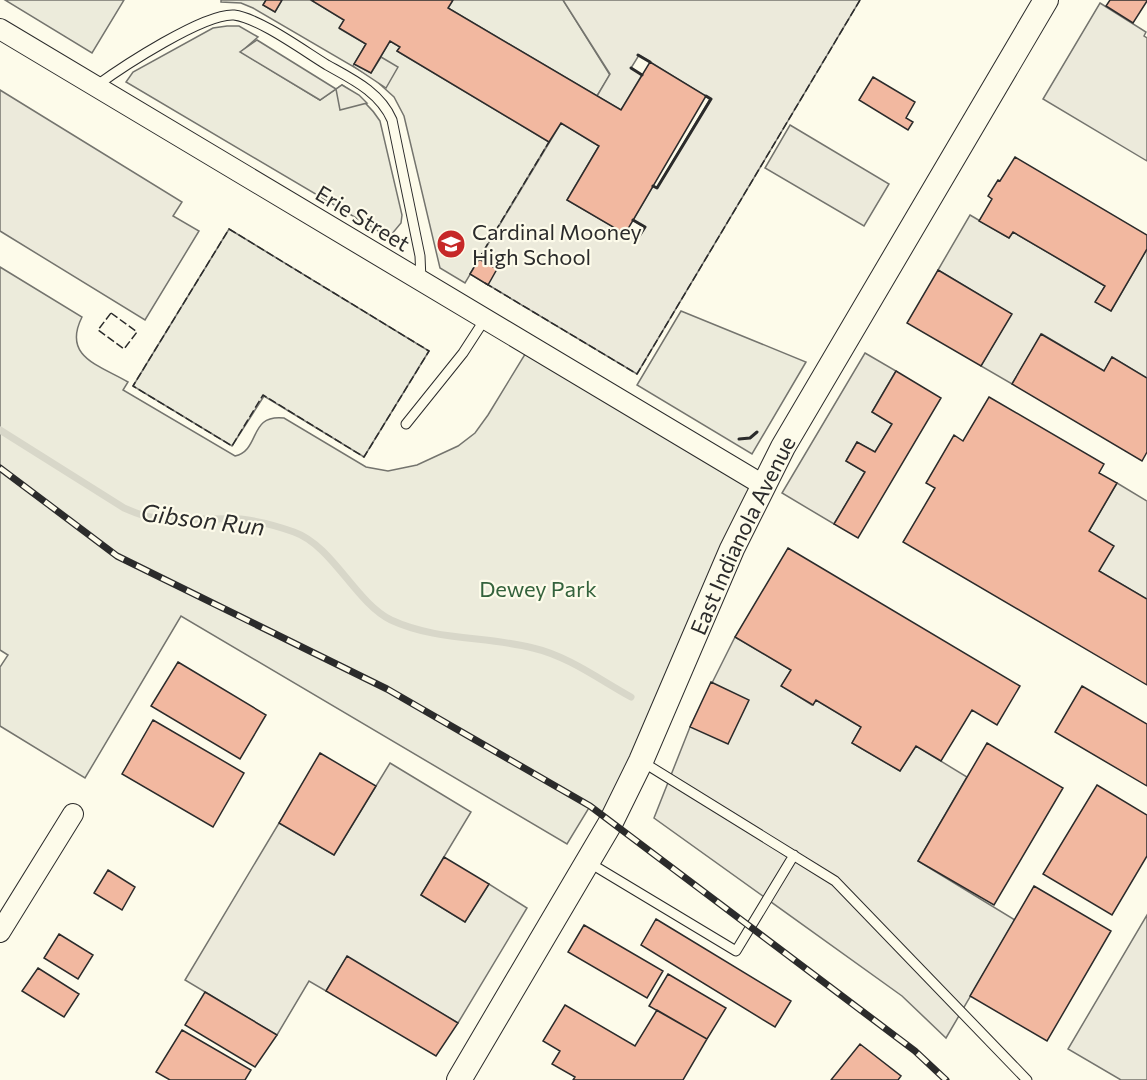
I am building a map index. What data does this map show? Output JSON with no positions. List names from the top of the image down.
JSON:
{
  "streets": {
    "street": ["Erie Street", "East Indianola Avenue"]
  },
  "crossings": [
    ["Erie Street", "East Indianola Avenue"]
  ],
  "water": ["Gibson Run"],
  "parks": ["Dewey Park"],
  "places": {
    "school or university": ["Cardinal Mooney High School"]
  }
}
